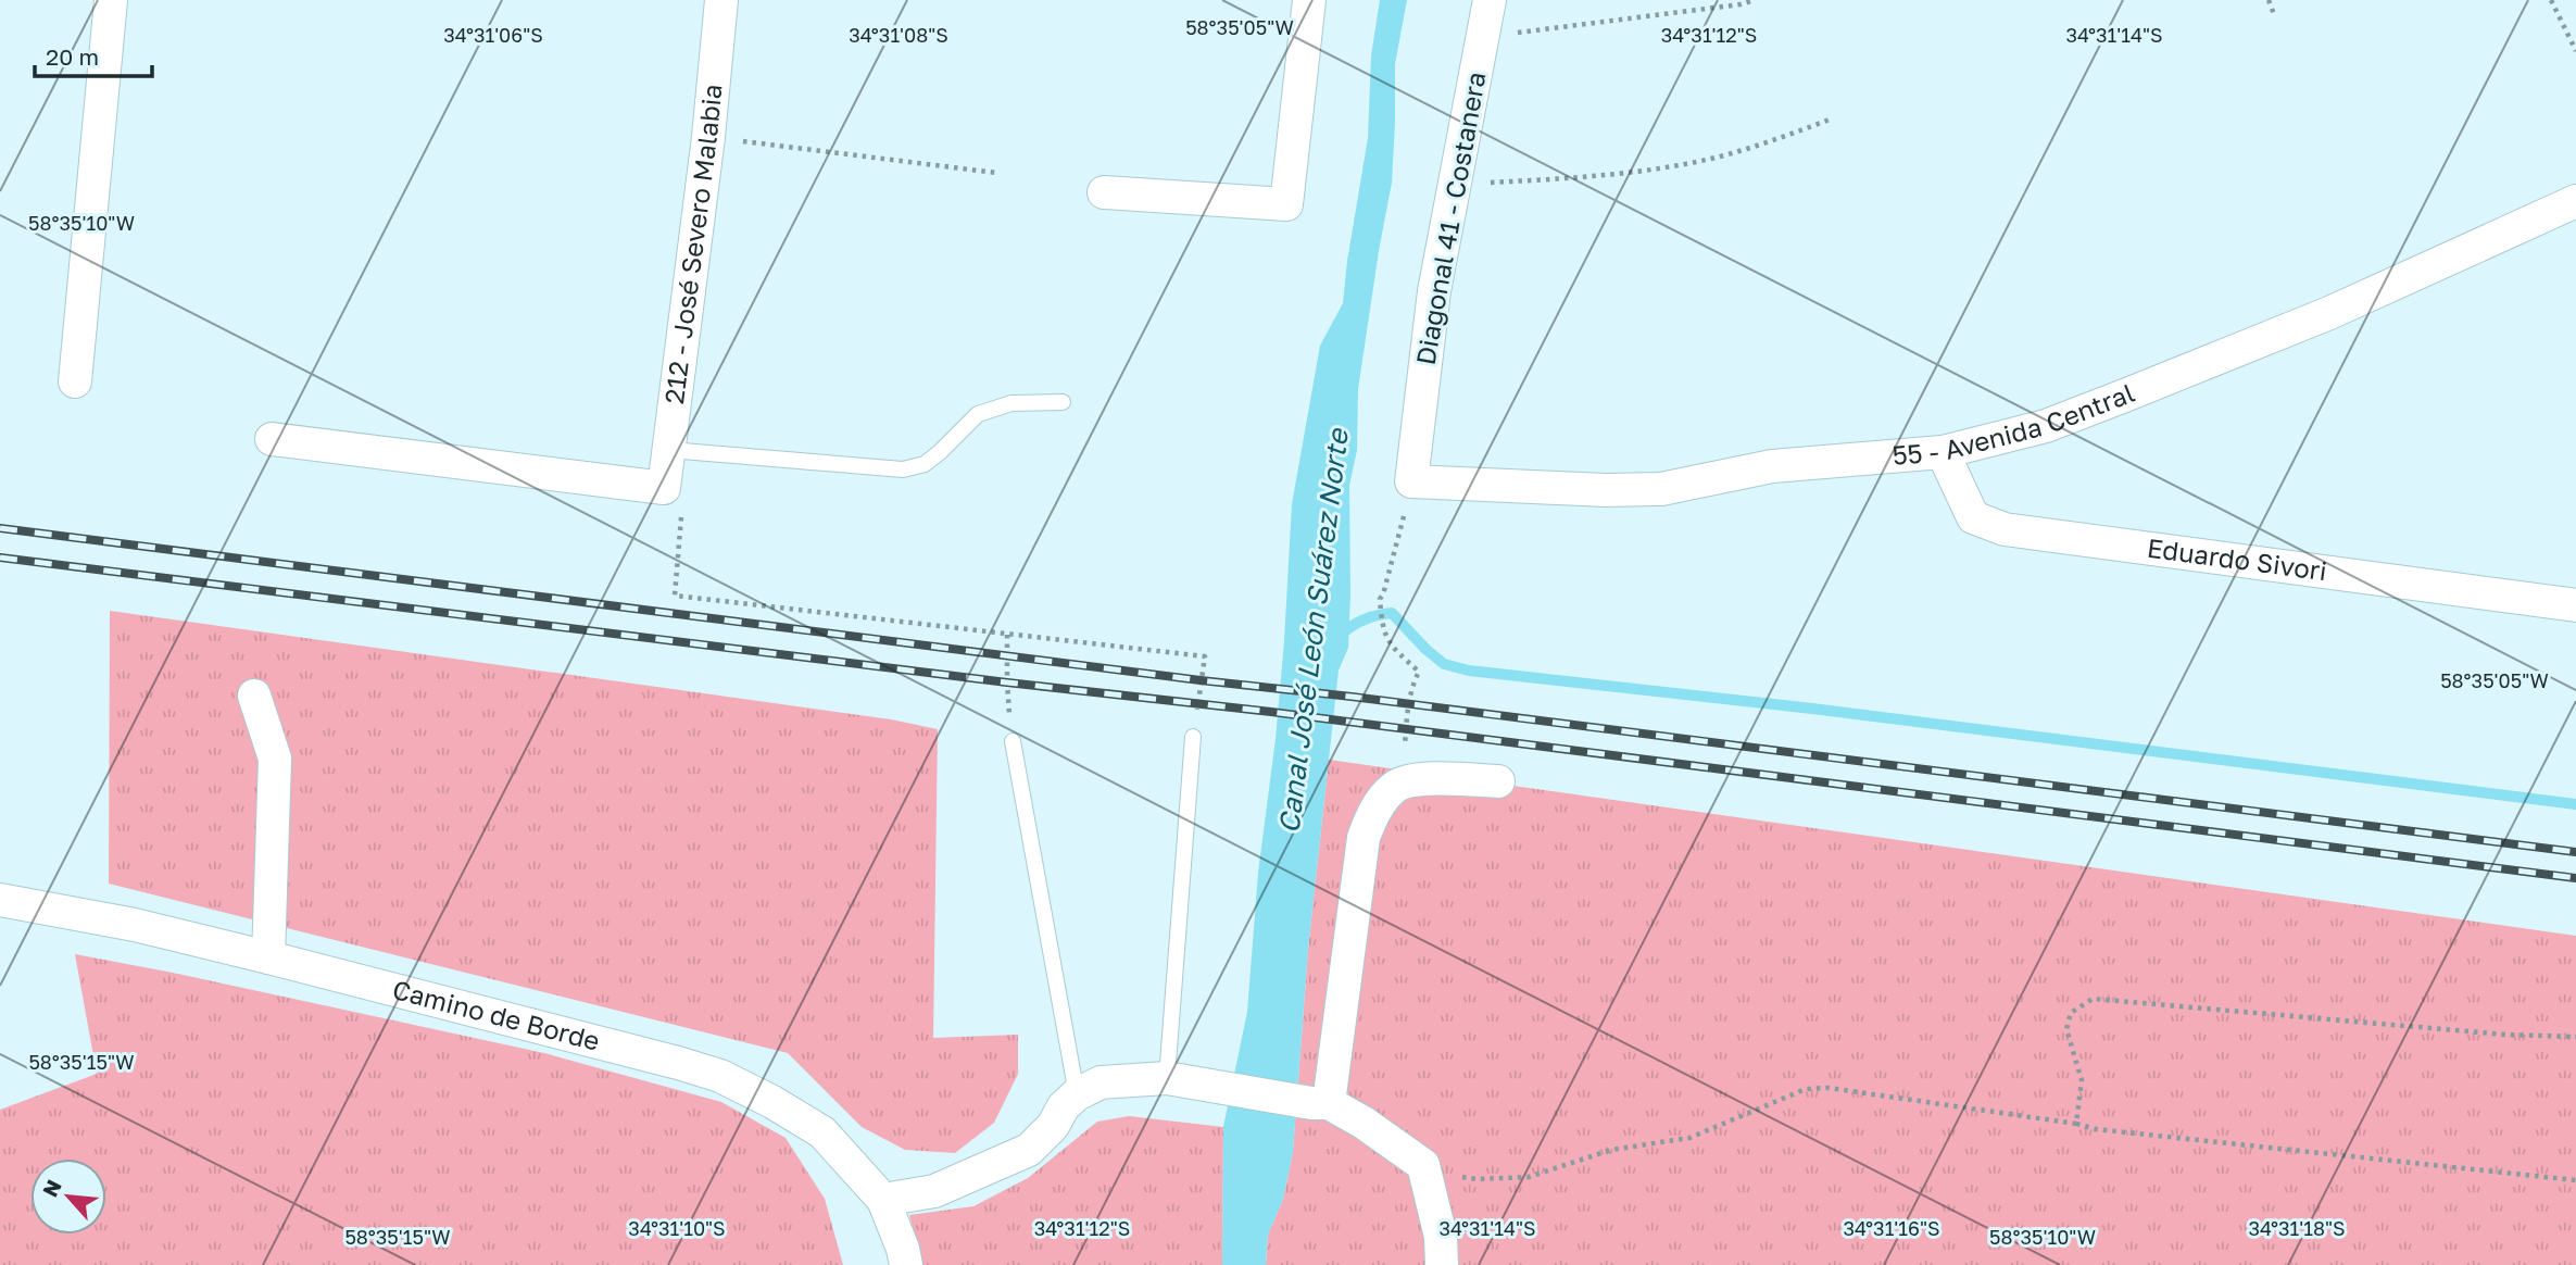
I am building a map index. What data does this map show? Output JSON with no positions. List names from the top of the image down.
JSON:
{
  "streets": {
    "street": [
      "Diagonal 41 - Costanera",
      "212 - José Severo Malabia",
      "55 - Avenida Central",
      "Eduardo Sivori",
      "Camino de Borde"
    ]
  },
  "crossings": [
    ["Diagonal 41 - Costanera", "55 - Avenida Central"],
    ["55 - Avenida Central", "Eduardo Sivori"]
  ],
  "water": ["Canal José León Suárez Norte"],
  "scale_bar": "20 m",
  "north": "top left",
  "coordinates": [
    "58°35'05\"W",
    "34°31'06\"S",
    "34°31'08\"S",
    "34°31'12\"S",
    "34°31'14\"S",
    "58°35'10\"W",
    "58°35'15\"W",
    "34°31'10\"S",
    "34°31'16\"S",
    "34°31'18\"S"
  ]
}
